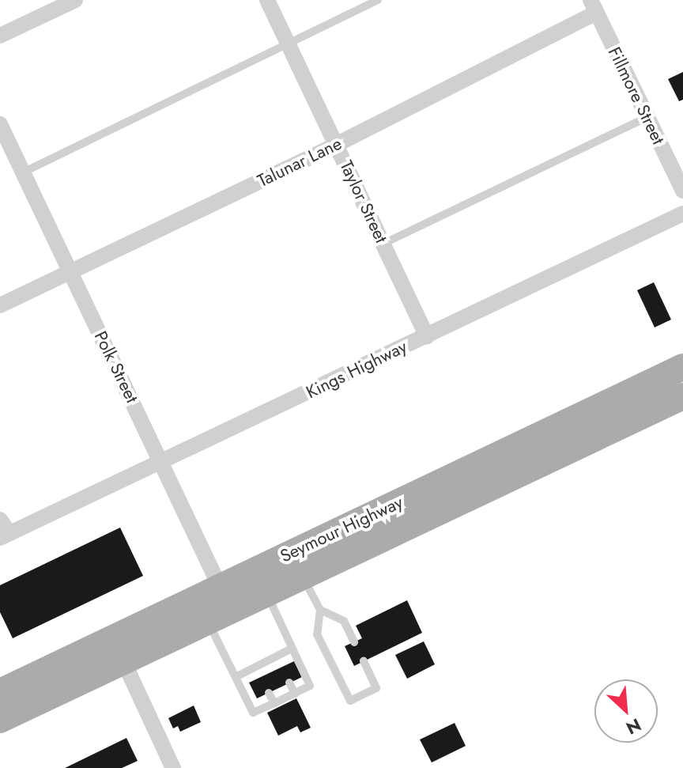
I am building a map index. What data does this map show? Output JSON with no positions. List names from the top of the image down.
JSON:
{
  "streets": {
    "main road": ["Seymour Highway"],
    "street": [
      "Fillmore Street",
      "Talunar Lane",
      "Taylor Street",
      "Polk Street",
      "Kings Highway"
    ]
  },
  "crossings": [
    ["Fillmore Street", "Talunar Lane"],
    ["Talunar Lane", "Taylor Street"],
    ["Talunar Lane", "Polk Street"],
    ["Taylor Street", "Kings Highway"],
    ["Polk Street", "Kings Highway"],
    ["Polk Street", "Seymour Highway"]
  ],
  "north": "bottom right"
}
